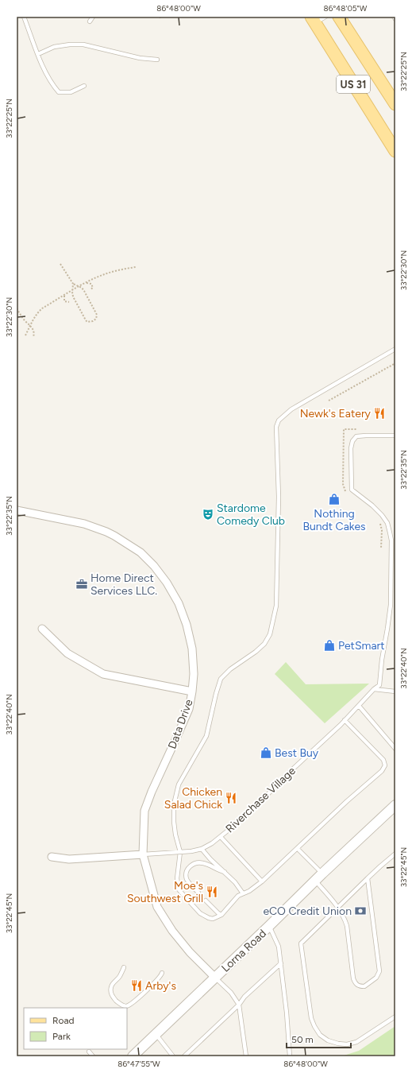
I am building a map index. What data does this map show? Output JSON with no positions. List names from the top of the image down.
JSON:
{
  "streets": {
    "main road": ["US 31"],
    "street": ["Data Drive", "Lorna Road"],
    "lane": ["Riverchase Village"]
  },
  "crossings": [
    ["Data Drive", "Riverchase Village"],
    ["Data Drive", "Lorna Road"]
  ],
  "places": {
    "restaurant": [
      "Newk's Eatery",
      "Chicken Salad Chick",
      "Moe's Southwest Grill",
      "Arby's"
    ],
    "shop": ["Nothing Bundt Cakes", "PetSmart", "Best Buy"],
    "theatre": ["Stardome Comedy Club"],
    "office": ["Home Direct Services LLC."],
    "bank": ["eCO Credit Union"]
  },
  "legend": ["Road", "Park"],
  "scale_bar": "50 m",
  "coordinates": [
    "86°48'00\"W",
    "86°48'05\"W",
    "33°22'25\"N",
    "33°22'30\"N",
    "33°22'35\"N",
    "33°22'40\"N",
    "33°22'45\"N",
    "86°47'55\"W"
  ]
}
